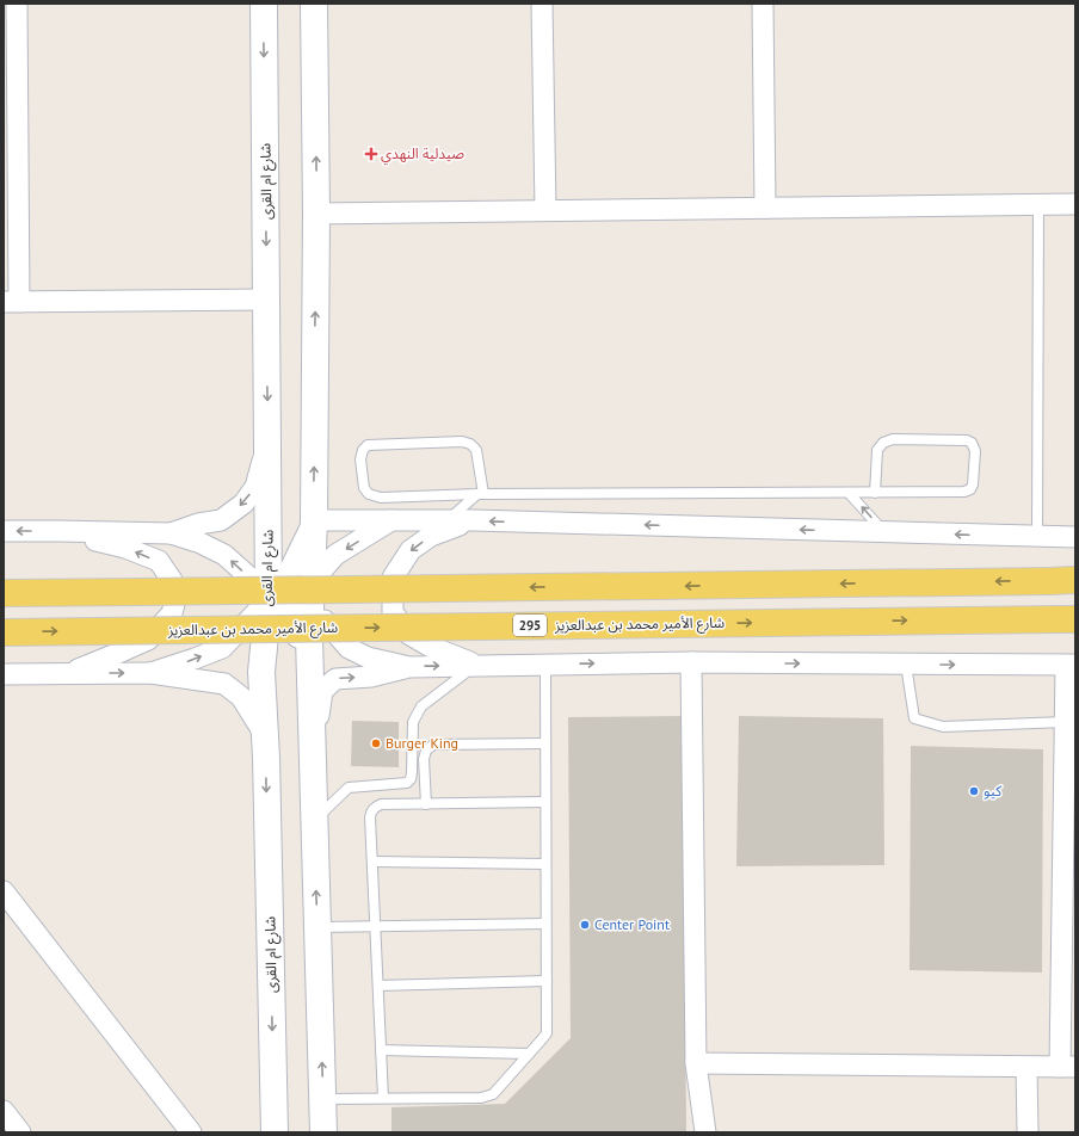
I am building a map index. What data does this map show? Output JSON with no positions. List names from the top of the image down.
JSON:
{
  "streets": {
    "main road": ["شارع ام القرى", "شارع الأمير محمد بن عبدالعزيز", "295"]
  },
  "places": {
    "health": ["صيدلية النهدي"],
    "other": ["Burger King", "كيو", "Center Point"]
  }
}
